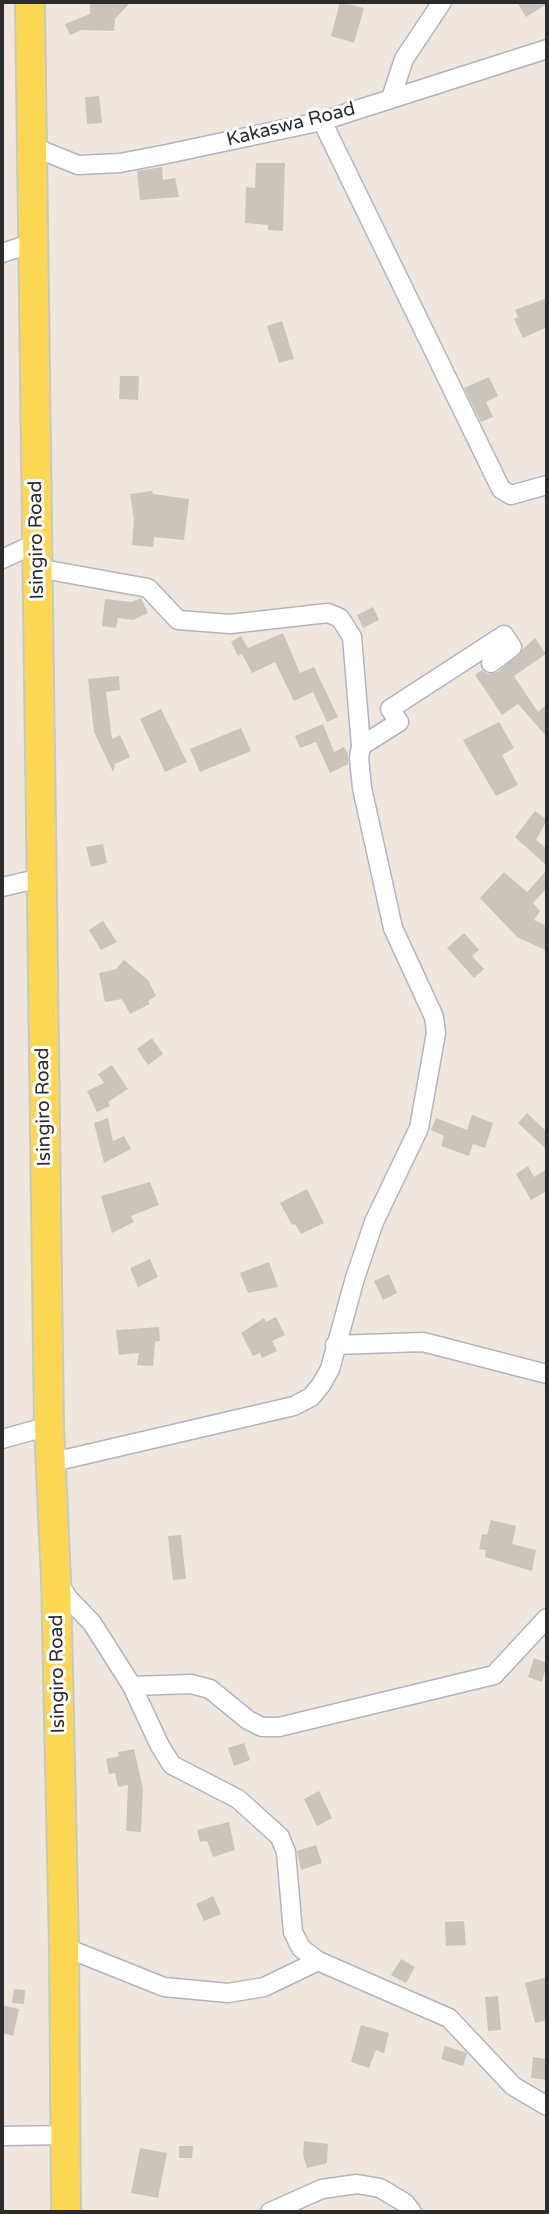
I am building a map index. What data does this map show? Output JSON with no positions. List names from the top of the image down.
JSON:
{
  "streets": {
    "main road": ["Isingiro Road"],
    "street": ["Kakaswa Road"]
  },
  "crossings": [
    ["Kakaswa Road", "Isingiro Road"]
  ]
}
